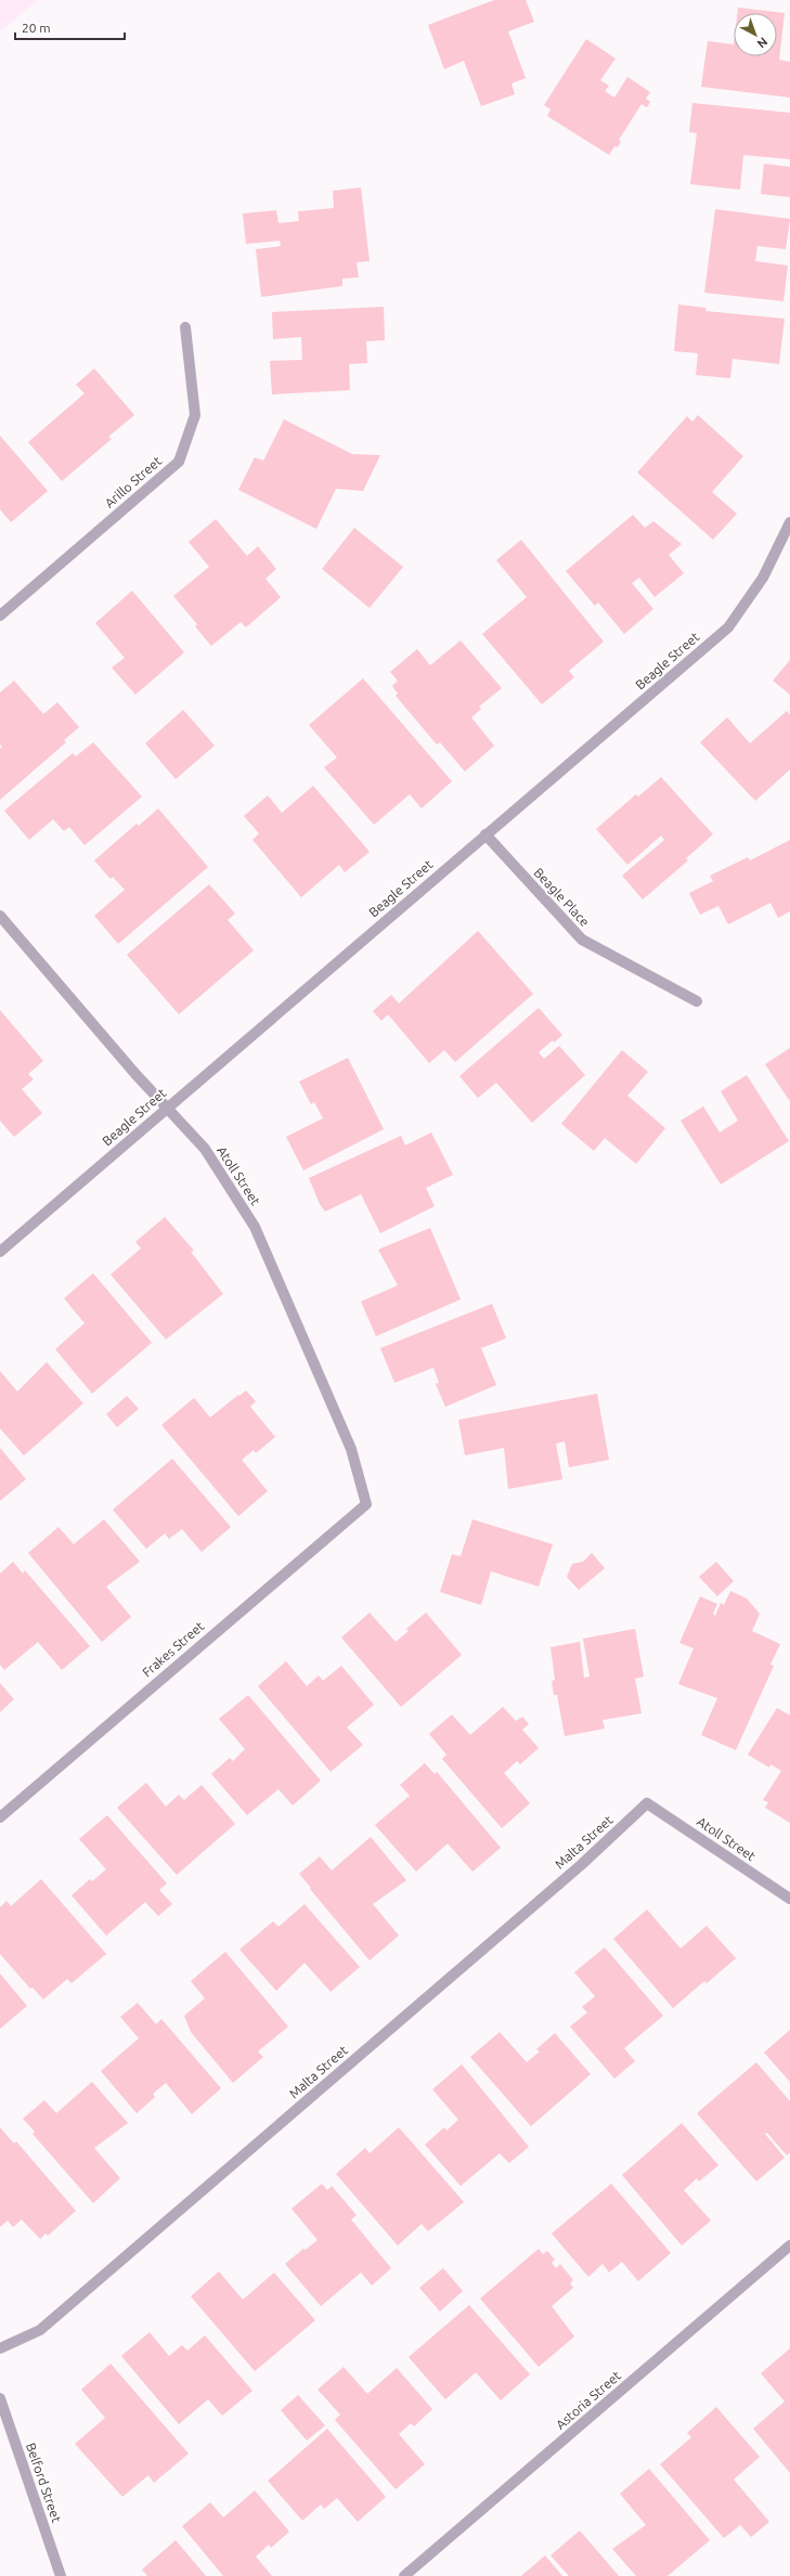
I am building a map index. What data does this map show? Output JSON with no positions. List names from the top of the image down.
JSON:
{
  "streets": {
    "street": [
      "Arillo Street",
      "Beagle Street",
      "Beagle Place",
      "Atoll Street",
      "Frakes Street",
      "Malta Street",
      "Astoria Street",
      "Belford Street"
    ]
  },
  "crossings": [
    ["Beagle Street", "Beagle Place"],
    ["Beagle Street", "Atoll Street"],
    ["Atoll Street", "Frakes Street"],
    ["Atoll Street", "Malta Street"]
  ],
  "scale_bar": "20 m",
  "north": "bottom right"
}
